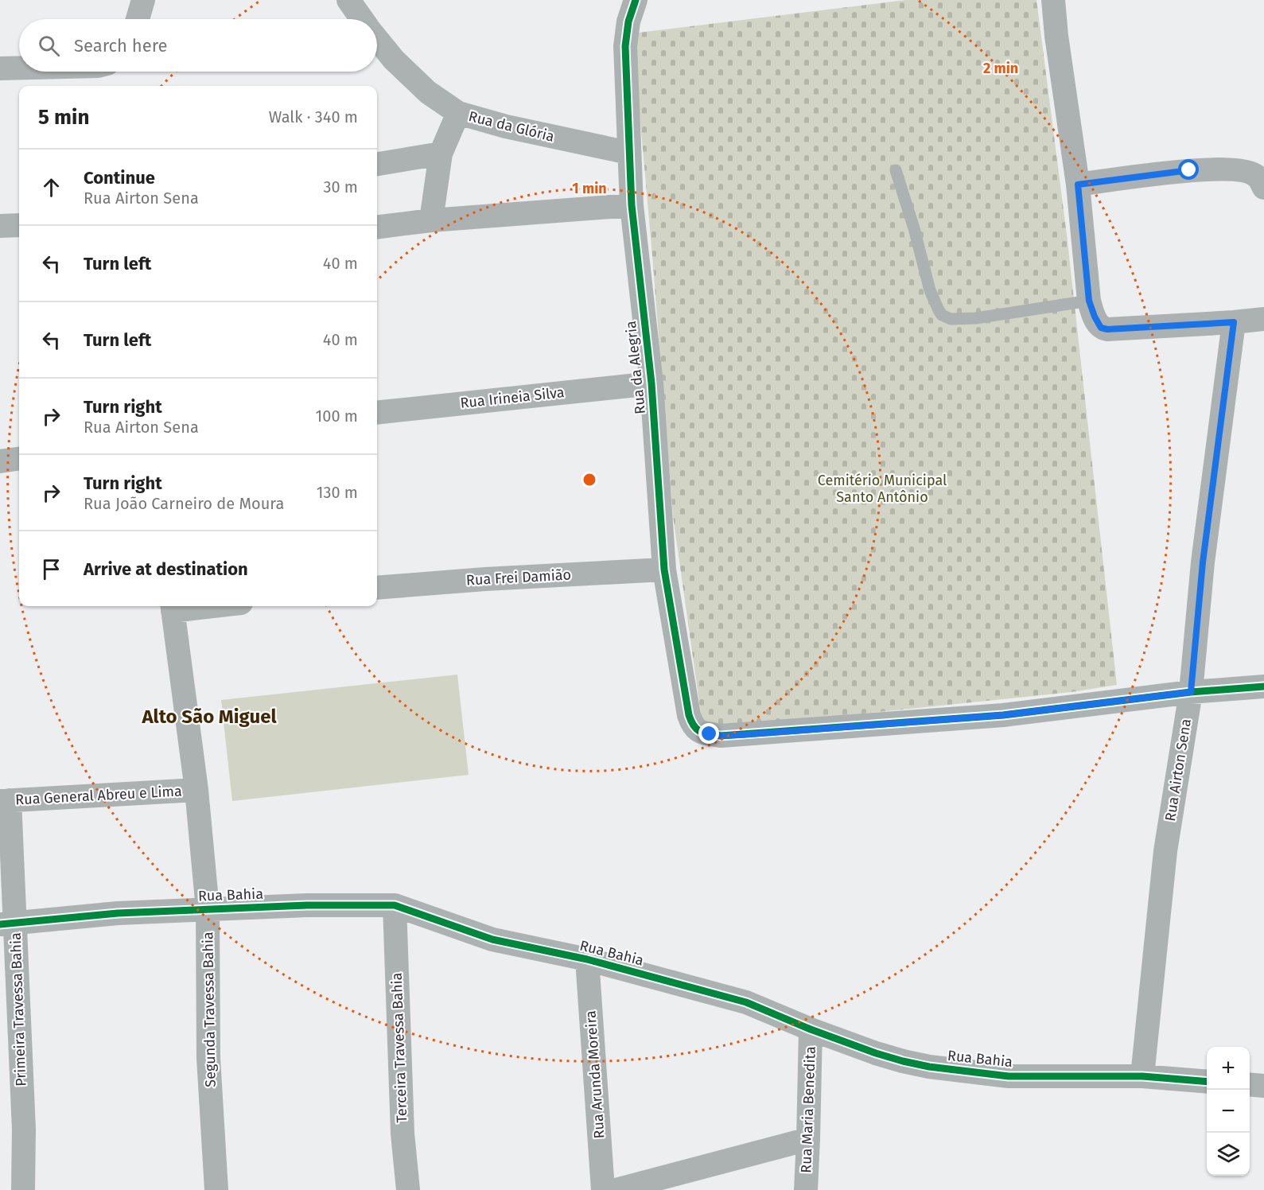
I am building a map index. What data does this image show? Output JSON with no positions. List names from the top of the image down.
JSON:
{
  "streets": {
    "street": [
      "Rua da Glória",
      "Rua da Alegria",
      "Rua Irineia Silva",
      "Rua Frei Damião",
      "Rua Airton Sena",
      "Rua General Abreu e Lima",
      "Rua Bahia",
      "Primeira Travessa Bahia",
      "Segunda Travessa Bahia",
      "Terceira Travessa Bahia",
      "Rua Arunda Moreira",
      "Rua Maria Benedita"
    ]
  },
  "crossings": [
    ["Rua da Glória", "Rua da Alegria"],
    ["Rua da Alegria", "Rua Irineia Silva"],
    ["Rua da Alegria", "Rua Frei Damião"],
    ["Rua da Alegria", "Rua Airton Sena"],
    ["Rua Airton Sena", "Rua Bahia"],
    ["Rua General Abreu e Lima", "Primeira Travessa Bahia"],
    ["Rua General Abreu e Lima", "Segunda Travessa Bahia"],
    ["Rua Bahia", "Primeira Travessa Bahia"],
    ["Rua Bahia", "Segunda Travessa Bahia"],
    ["Rua Bahia", "Terceira Travessa Bahia"],
    ["Rua Bahia", "Rua Arunda Moreira"],
    ["Rua Bahia", "Rua Maria Benedita"]
  ],
  "districts": ["Alto São Miguel"],
  "parks": ["Cemitério Municipal Santo Antônio"],
  "page": {
    "search": "Search here",
    "heading": ["5 min", "Walk · 340 m"],
    "list": [
      ["Continue", "Rua Airton Sena", "30 m"],
      ["Turn left", "40 m"],
      ["Turn left", "40 m"],
      ["Turn right", "Rua Airton Sena", "100 m"],
      ["Turn right", "Rua João Carneiro de Moura", "130 m"],
      "Arrive at destination"
    ],
    "map_buttons": ["+", "−"]
  },
  "rings": ["2 min", "1 min"]
}
